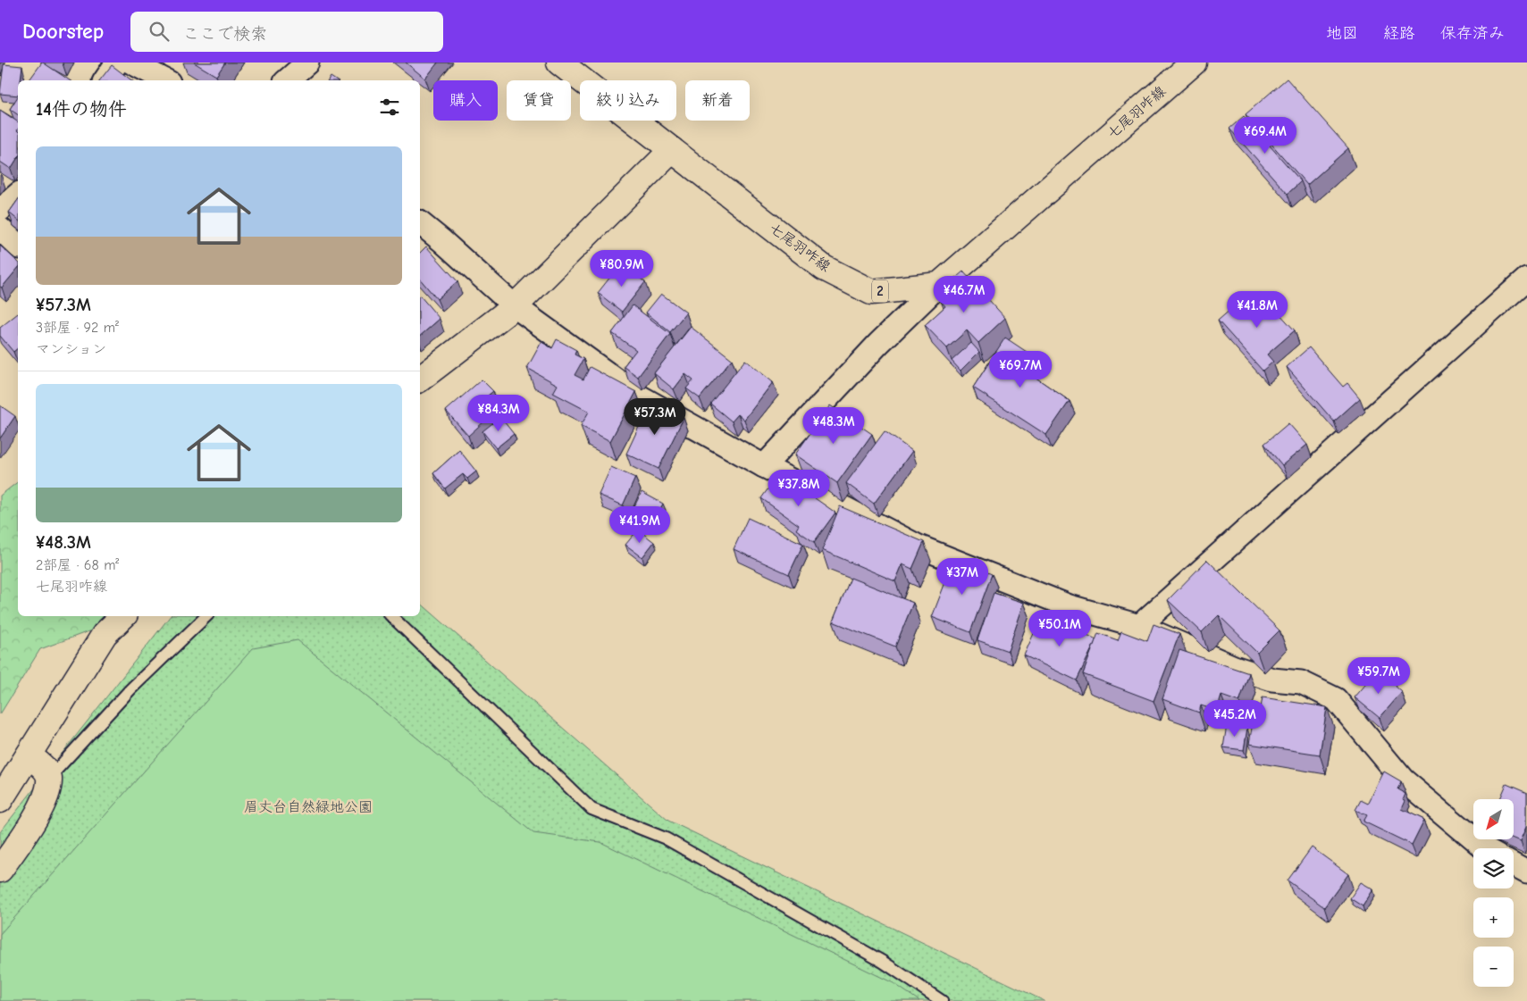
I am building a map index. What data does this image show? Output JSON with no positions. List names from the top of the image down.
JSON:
{
  "streets": {
    "main road": ["七尾羽咋線", "2"]
  },
  "parks": ["眉丈台自然緑地公園"],
  "north": "bottom left",
  "page": {
    "header": "Doorstep",
    "search": "ここで検索",
    "nav": ["地図", "経路", "保存済み"],
    "chip": [
      "購入",
      "賃貸",
      "絞り込み",
      "新着"
    ],
    "heading": "14件の物件",
    "price": [
      "¥69.4M",
      "¥80.9M",
      "¥46.7M",
      "¥41.8M",
      "¥69.7M",
      "¥84.3M",
      "¥57.3M",
      "¥48.3M",
      "¥37.8M",
      "¥41.9M",
      "¥37M",
      "¥50.1M",
      "¥59.7M",
      "¥45.2M"
    ],
    "list": [
      {
        "name": "¥57.3M",
        "note": "3部屋 · 92 m² · マンション"
      },
      {
        "name": "¥48.3M",
        "note": "2部屋 · 68 m² · 七尾羽咋線"
      }
    ],
    "map_buttons": ["+", "−"]
  }
}
